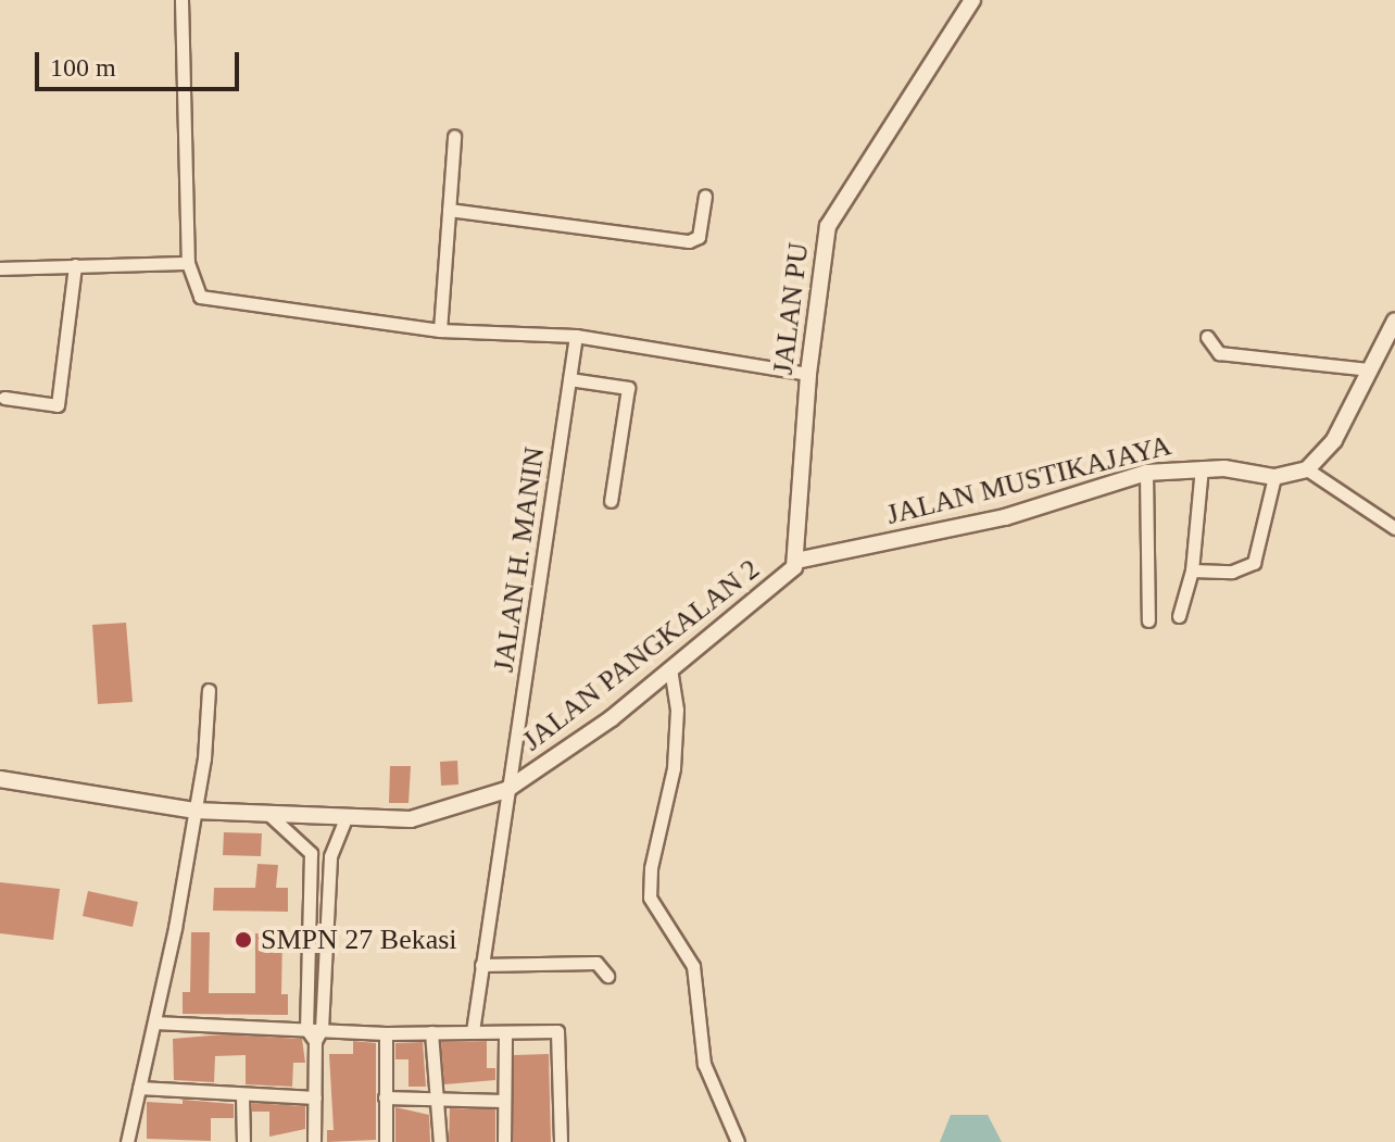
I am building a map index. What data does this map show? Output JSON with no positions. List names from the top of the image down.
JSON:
{
  "streets": {
    "street": [
      "JALAN PU",
      "JALAN MUSTIKAJAYA",
      "JALAN H. MANIN",
      "JALAN PANGKALAN 2"
    ]
  },
  "crossings": [
    ["JALAN PU", "JALAN MUSTIKAJAYA"],
    ["JALAN PU", "JALAN PANGKALAN 2"],
    ["JALAN MUSTIKAJAYA", "JALAN PANGKALAN 2"],
    ["JALAN H. MANIN", "JALAN PANGKALAN 2"]
  ],
  "places": ["SMPN 27 Bekasi"],
  "scale_bar": "100 m"
}
